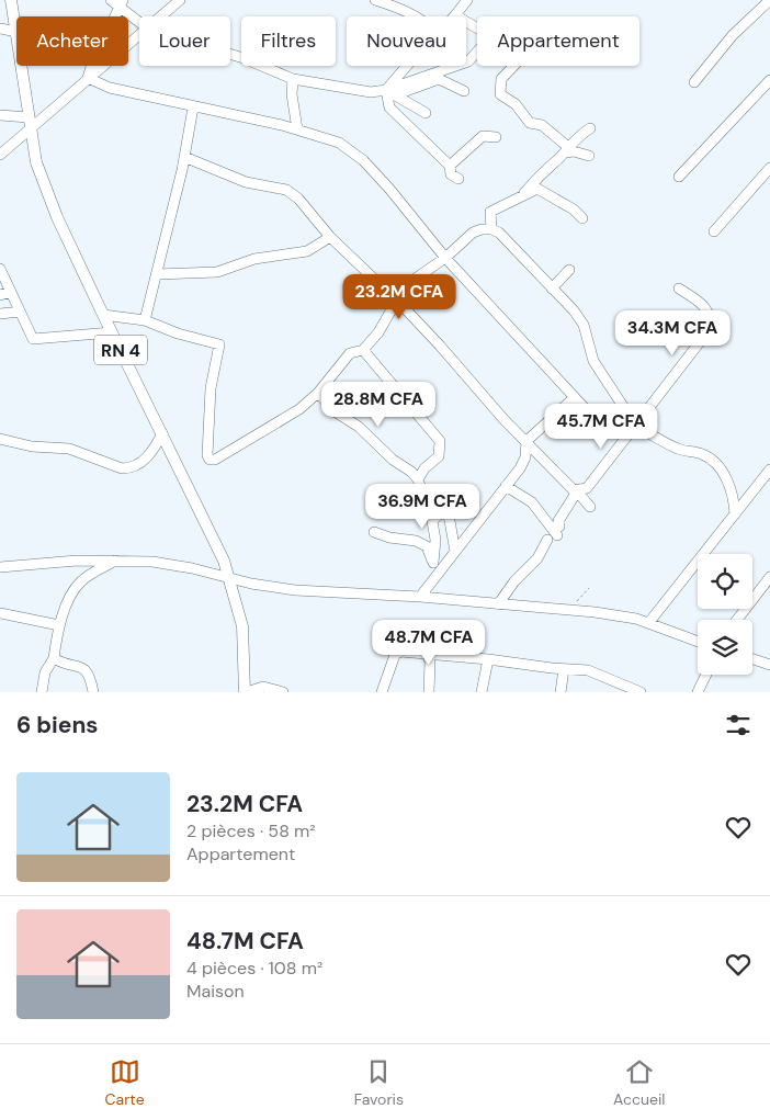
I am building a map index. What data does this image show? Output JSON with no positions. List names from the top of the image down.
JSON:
{
  "streets": {
    "main road": ["RN 4"]
  },
  "page": {
    "chip": [
      "Acheter",
      "Louer",
      "Filtres",
      "Nouveau",
      "Appartement"
    ],
    "price": [
      "23.2M CFA",
      "34.3M CFA",
      "28.8M CFA",
      "45.7M CFA",
      "36.9M CFA",
      "48.7M CFA"
    ],
    "heading": "6 biens",
    "list": [
      {
        "name": "23.2M CFA",
        "note": "2 pièces · 58 m² · Appartement"
      },
      {
        "name": "48.7M CFA",
        "note": "4 pièces · 108 m² · Maison"
      }
    ],
    "tabs": ["Carte", "Favoris", "Accueil"]
  }
}
